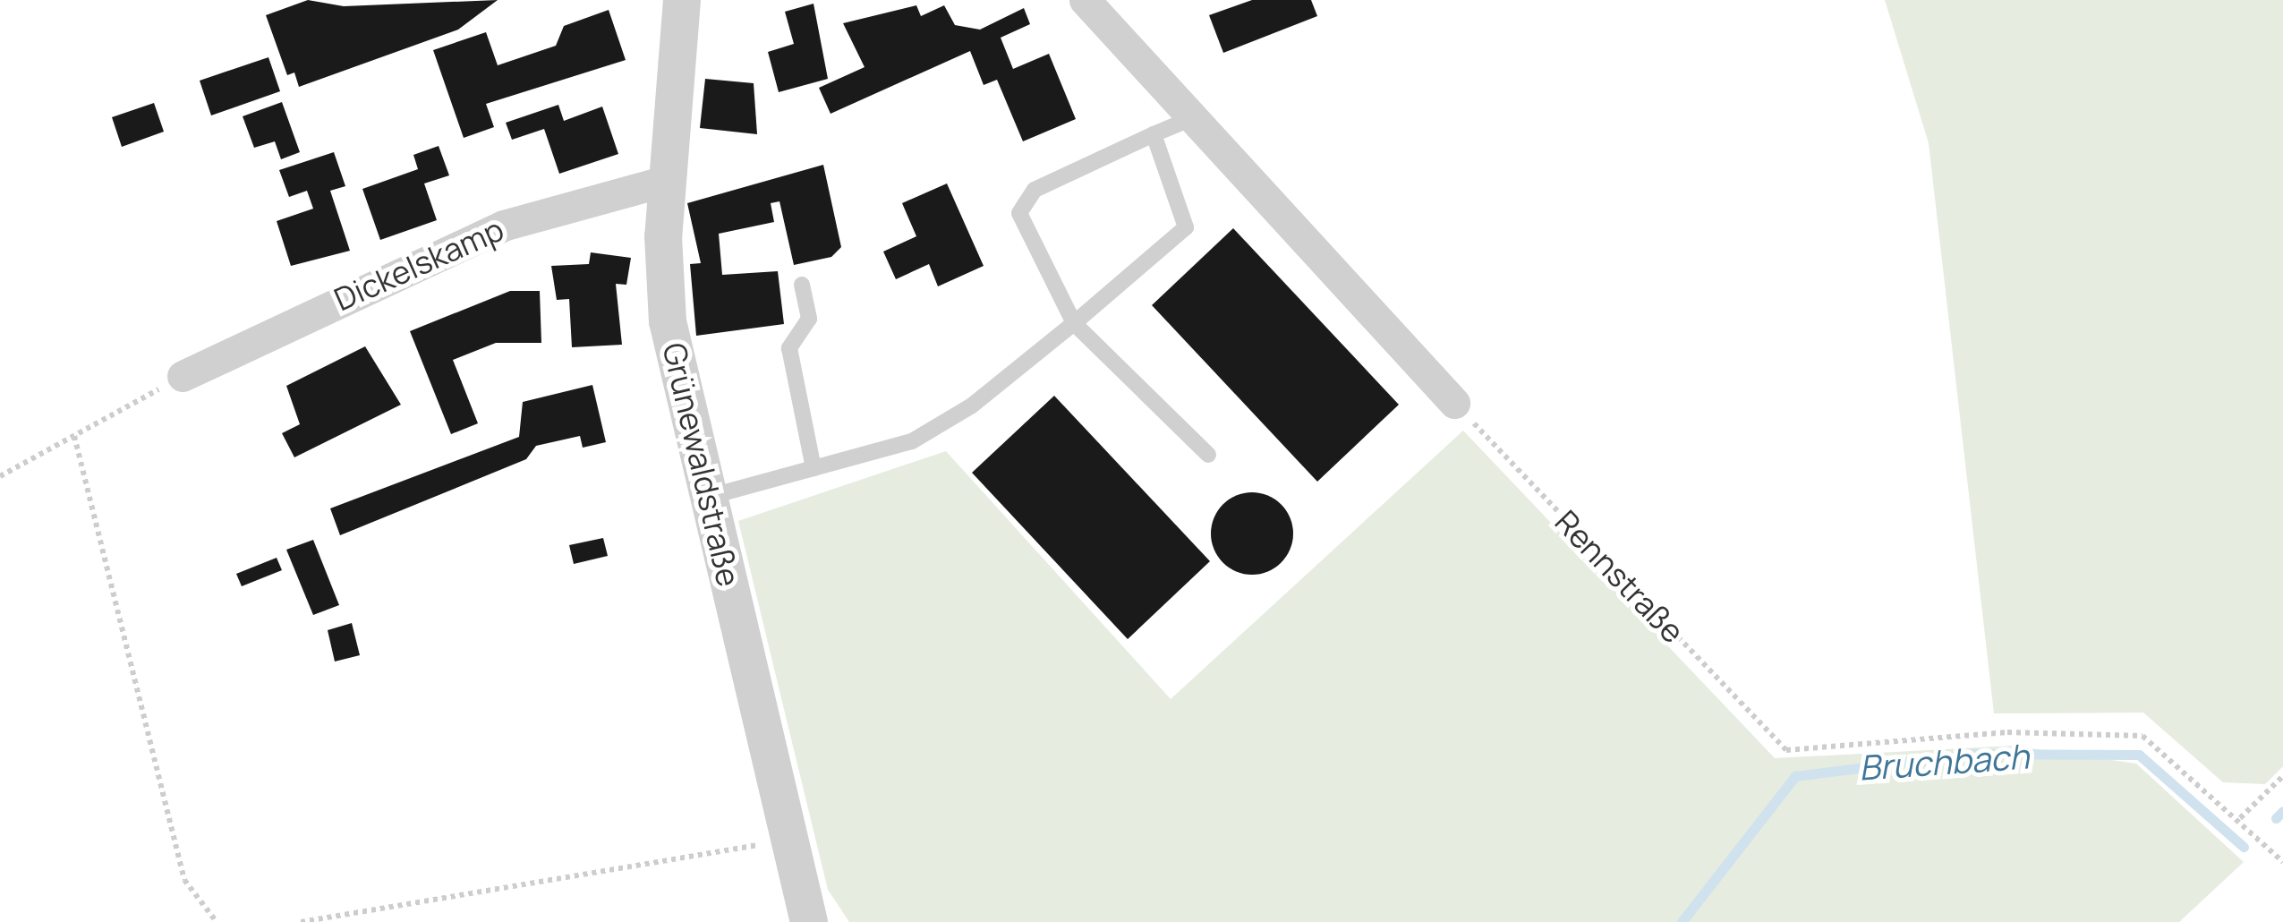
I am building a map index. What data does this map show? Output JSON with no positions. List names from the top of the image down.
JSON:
{
  "streets": {
    "street": ["Dickelskamp", "Grünewaldstraße"],
    "path": ["Rennstraße"]
  },
  "crossings": [
    ["Dickelskamp", "Grünewaldstraße"]
  ],
  "water": ["Bruchbach"]
}
